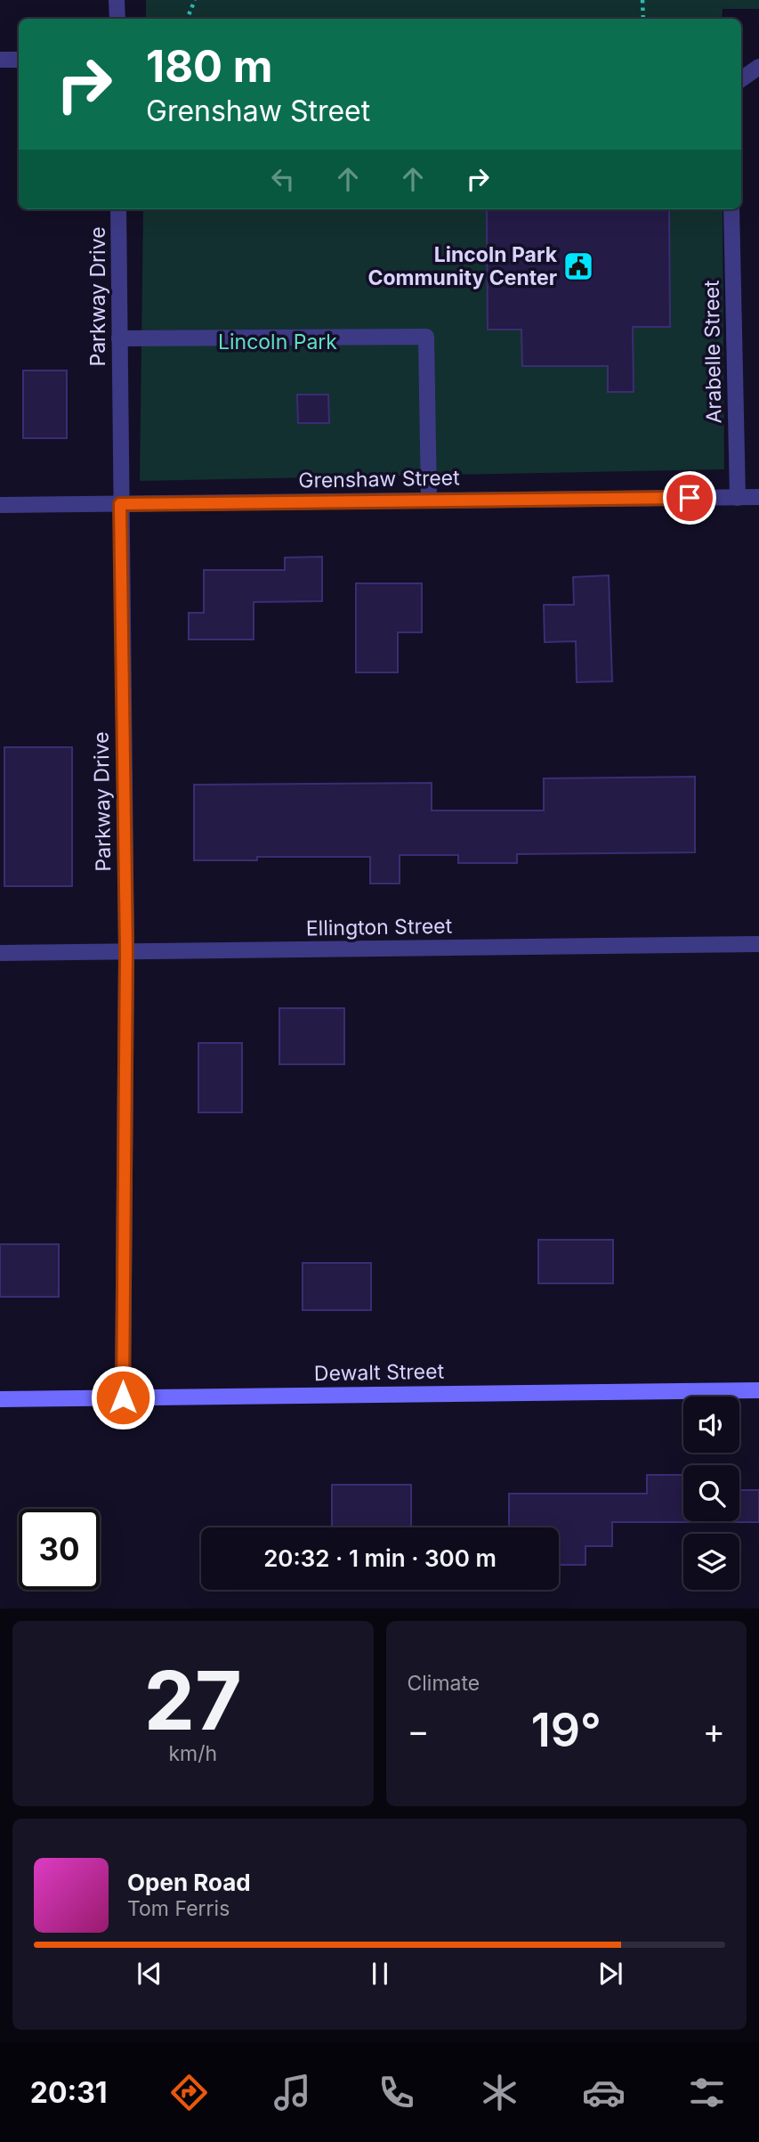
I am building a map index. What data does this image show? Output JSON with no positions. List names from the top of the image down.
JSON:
{
  "streets": {
    "street": [
      "Parkway Drive",
      "Arabelle Street",
      "Grenshaw Street",
      "Ellington Street",
      "Dewalt Street"
    ]
  },
  "crossings": [
    ["Parkway Drive", "Grenshaw Street"],
    ["Parkway Drive", "Ellington Street"],
    ["Parkway Drive", "Dewalt Street"],
    ["Arabelle Street", "Grenshaw Street"]
  ],
  "parks": ["Lincoln Park"],
  "places": {
    "public building": ["Lincoln Park Community Center"]
  },
  "page": {
    "turn": ["180 m", "Grenshaw Street"],
    "limit": "30",
    "trip": "20:32 · 1 min · 300 m",
    "tile": [
      ["27", "km/h"],
      "Climate"
    ],
    "heat": ["−", "19°", "+"],
    "song": ["Open Road", "Tom Ferris"],
    "tabs": "20:31"
  }
}
